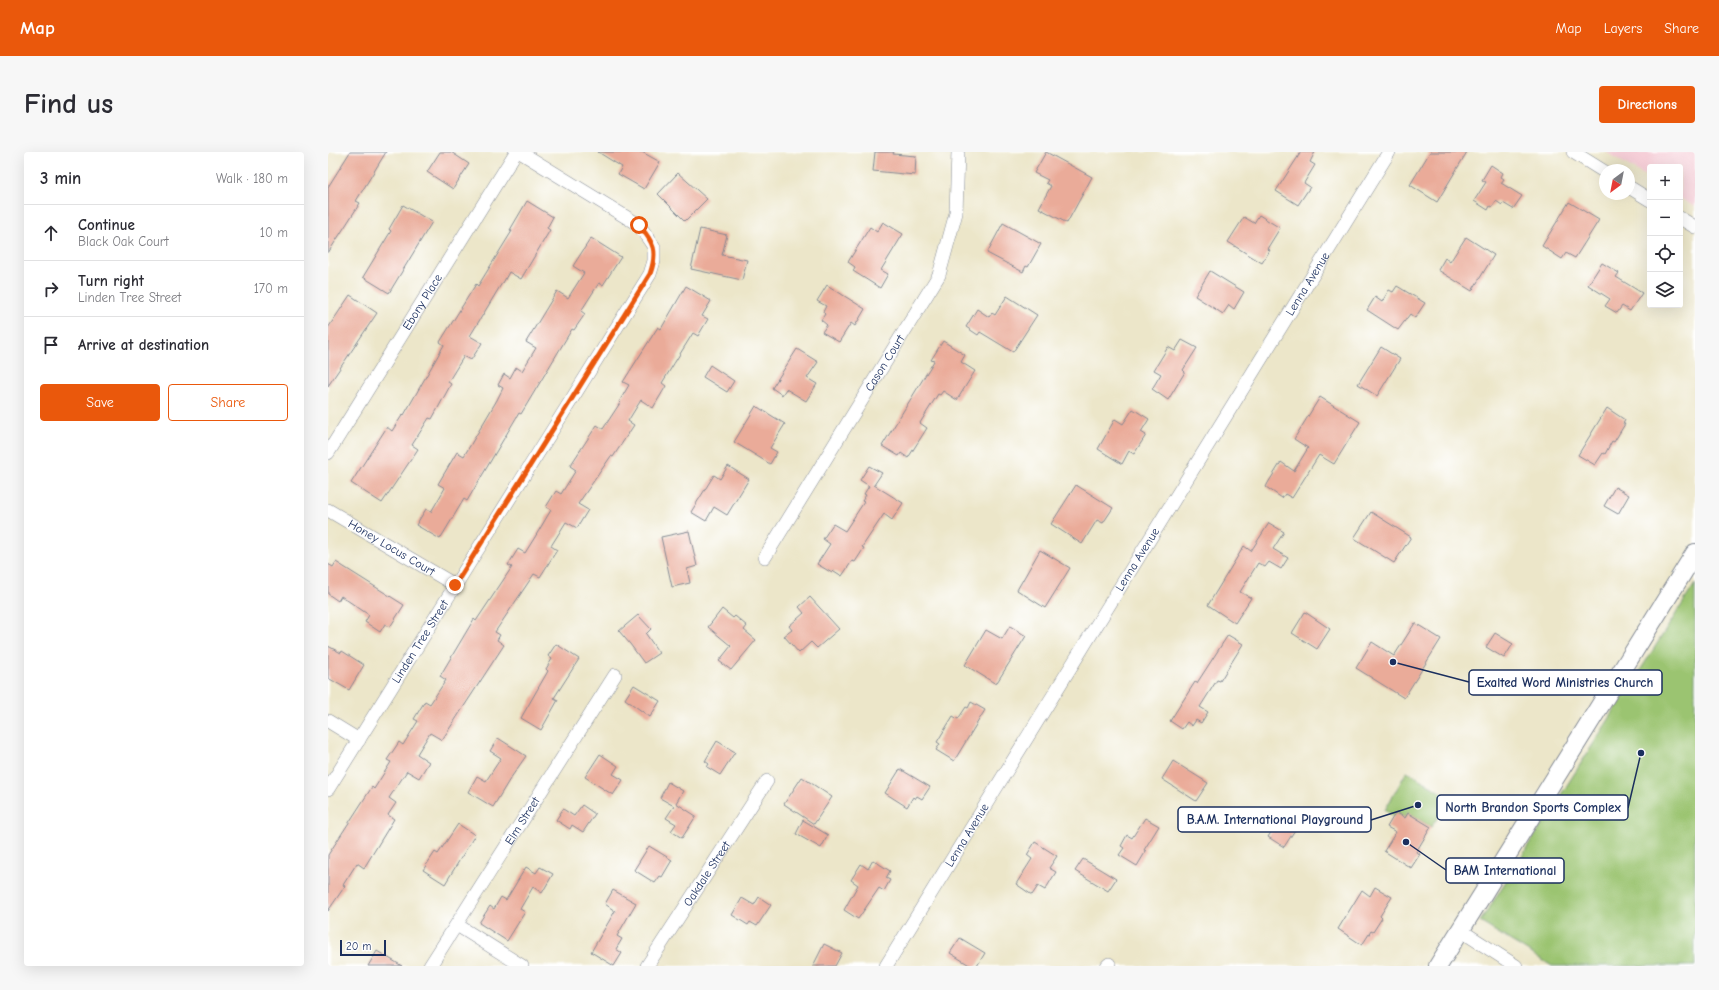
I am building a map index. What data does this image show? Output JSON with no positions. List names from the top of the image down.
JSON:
{
  "streets": {
    "street": [
      "Lenna Avenue",
      "Ebony Place",
      "Cason Court",
      "Honey Locus Court",
      "Linden Tree Street",
      "Elm Street",
      "Oakdale Street"
    ]
  },
  "crossings": [
    ["Honey Locus Court", "Linden Tree Street"]
  ],
  "places": [
    "Exalted Word Ministries Church",
    "North Brandon Sports Complex",
    "B.A.M. International Playground",
    "BAM International"
  ],
  "scale_bar": "20 m",
  "north": "bottom left",
  "page": {
    "header": "Map",
    "nav": ["Map", "Layers", "Share"],
    "buttons": [
      "Directions",
      ["Save", "Share"]
    ],
    "title": "Find us",
    "heading": ["3 min", "Walk · 180 m"],
    "map_buttons": ["+", "−"],
    "list": [
      ["Continue", "Black Oak Court", "10 m"],
      ["Turn right", "Linden Tree Street", "170 m"],
      "Arrive at destination"
    ],
    "scale": "20 m"
  }
}
